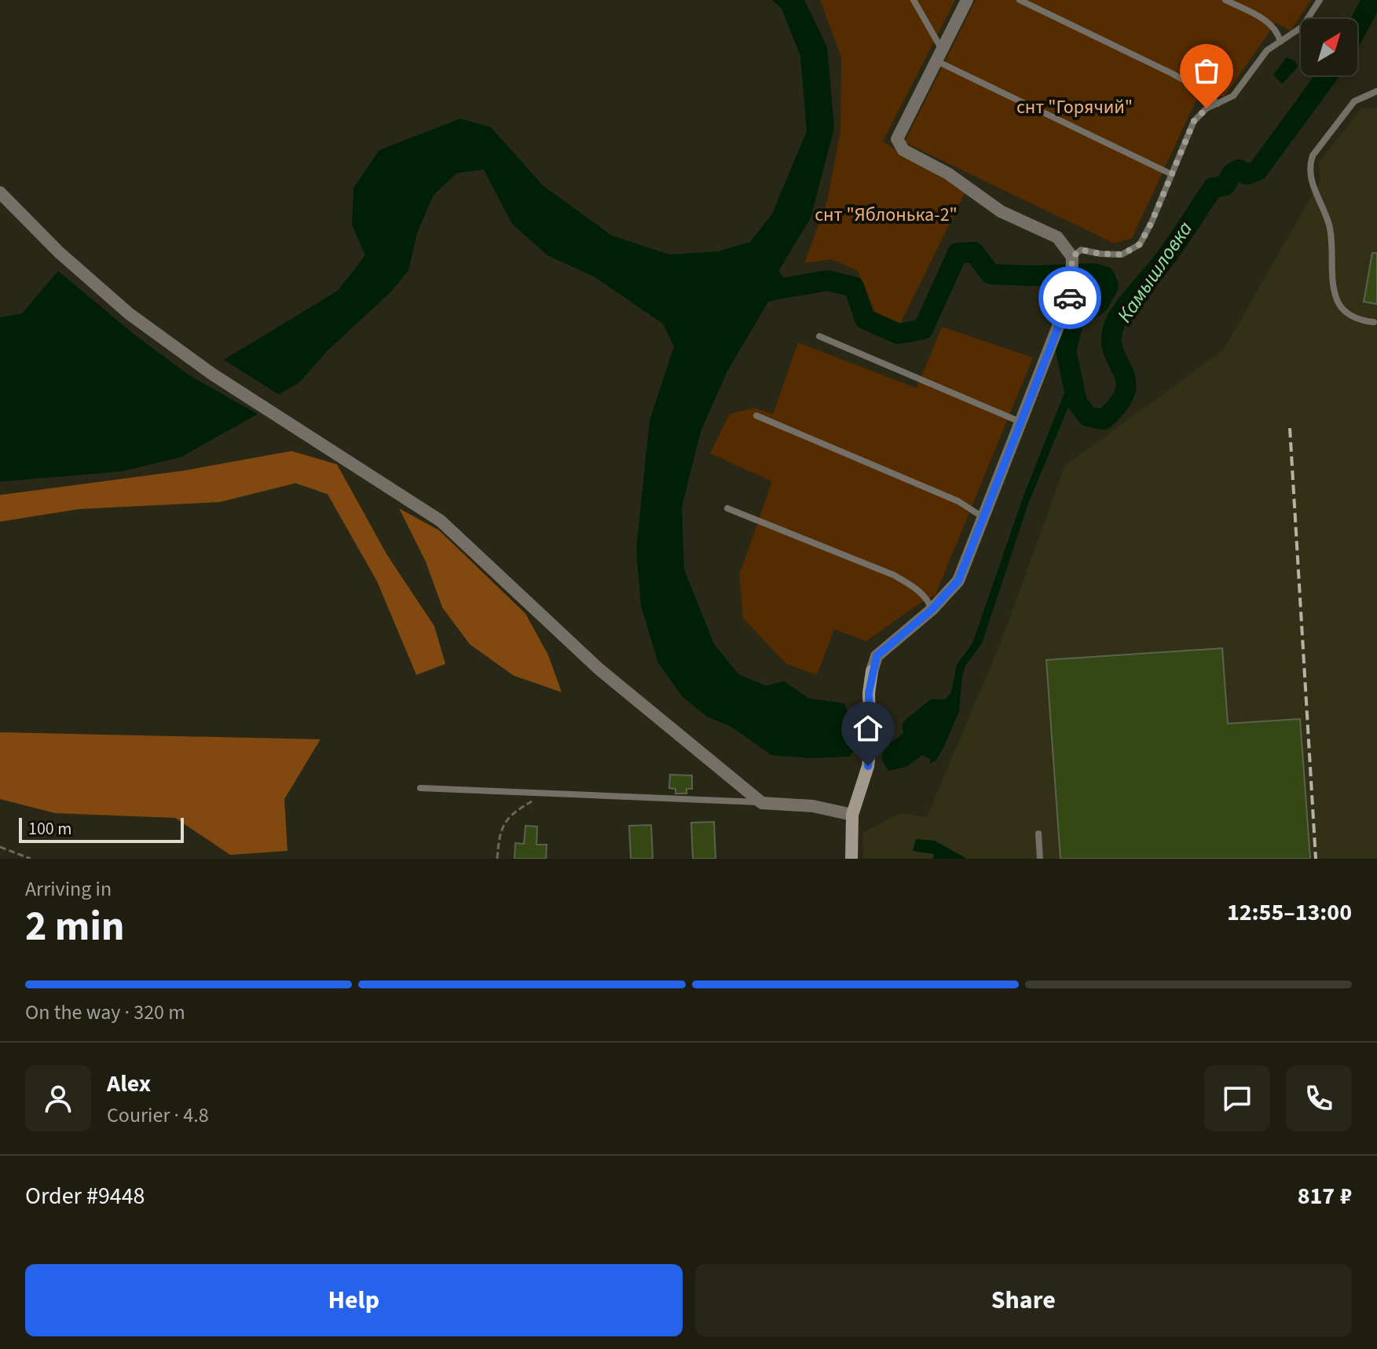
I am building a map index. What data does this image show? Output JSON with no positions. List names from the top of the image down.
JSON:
{
  "water": ["Камышловка"],
  "parks": ["снт \"Горячий\"", "снт \"Яблонька-2\""],
  "scale_bar": "100 m",
  "north": "top right",
  "page": {
    "scale": "100 m",
    "heading": ["2 min", "Arriving in", "12:55–13:00"],
    "panel": [
      "Alex",
      "Courier · 4.8",
      "Order #9448",
      "817 ₽"
    ],
    "bar": "On the way · 320 m",
    "buttons": ["Help", "Share"]
  }
}
